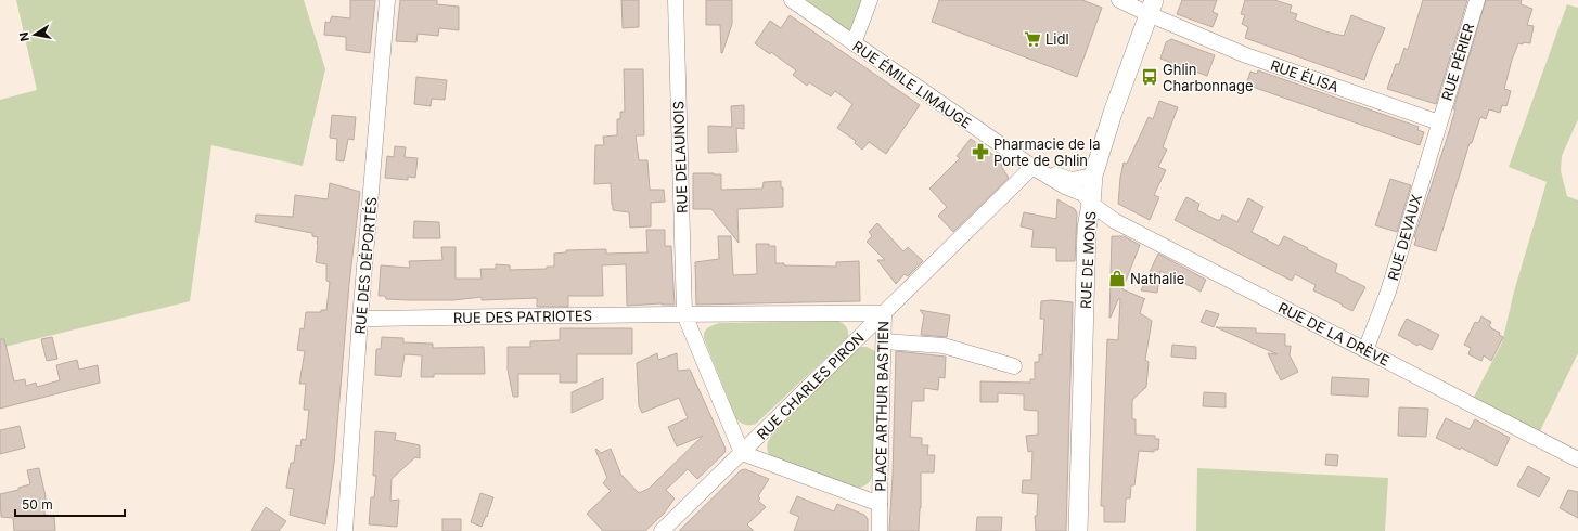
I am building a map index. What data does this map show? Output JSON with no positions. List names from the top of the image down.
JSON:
{
  "streets": {
    "main road": ["RUE DE MONS"],
    "street": [
      "RUE PÉRIER",
      "RUE ÉLISA",
      "RUE ÉMILE LIMAUGE",
      "RUE DELAUNOIS",
      "RUE DEVAUX",
      "RUE DES DÉPORTÉS",
      "RUE DES PATRIOTES",
      "RUE DE LA DRÈVE",
      "RUE CHARLES PIRON",
      "PLACE ARTHUR BASTIEN"
    ]
  },
  "crossings": [
    ["RUE PÉRIER", "RUE ÉLISA"],
    ["RUE PÉRIER", "RUE DEVAUX"],
    ["RUE ÉLISA", "RUE DEVAUX"],
    ["RUE ÉLISA", "RUE DE MONS"],
    ["RUE ÉMILE LIMAUGE", "RUE DE LA DRÈVE"],
    ["RUE ÉMILE LIMAUGE", "RUE CHARLES PIRON"],
    ["RUE DELAUNOIS", "RUE DES PATRIOTES"],
    ["RUE DELAUNOIS", "PLACE ARTHUR BASTIEN"],
    ["RUE DEVAUX", "RUE DE LA DRÈVE"],
    ["RUE DE MONS", "RUE DE LA DRÈVE"],
    ["RUE DES DÉPORTÉS", "RUE DES PATRIOTES"],
    ["RUE DES PATRIOTES", "PLACE ARTHUR BASTIEN"],
    ["RUE DE LA DRÈVE", "RUE CHARLES PIRON"],
    ["RUE CHARLES PIRON", "PLACE ARTHUR BASTIEN"]
  ],
  "places": {
    "supermarket": ["Lidl"],
    "bus stop": ["Ghlin Charbonnage"],
    "pharmacy": ["Pharmacie de la Porte de Ghlin"],
    "shop": ["Nathalie"]
  },
  "scale_bar": "50 m",
  "north": "left"
}
